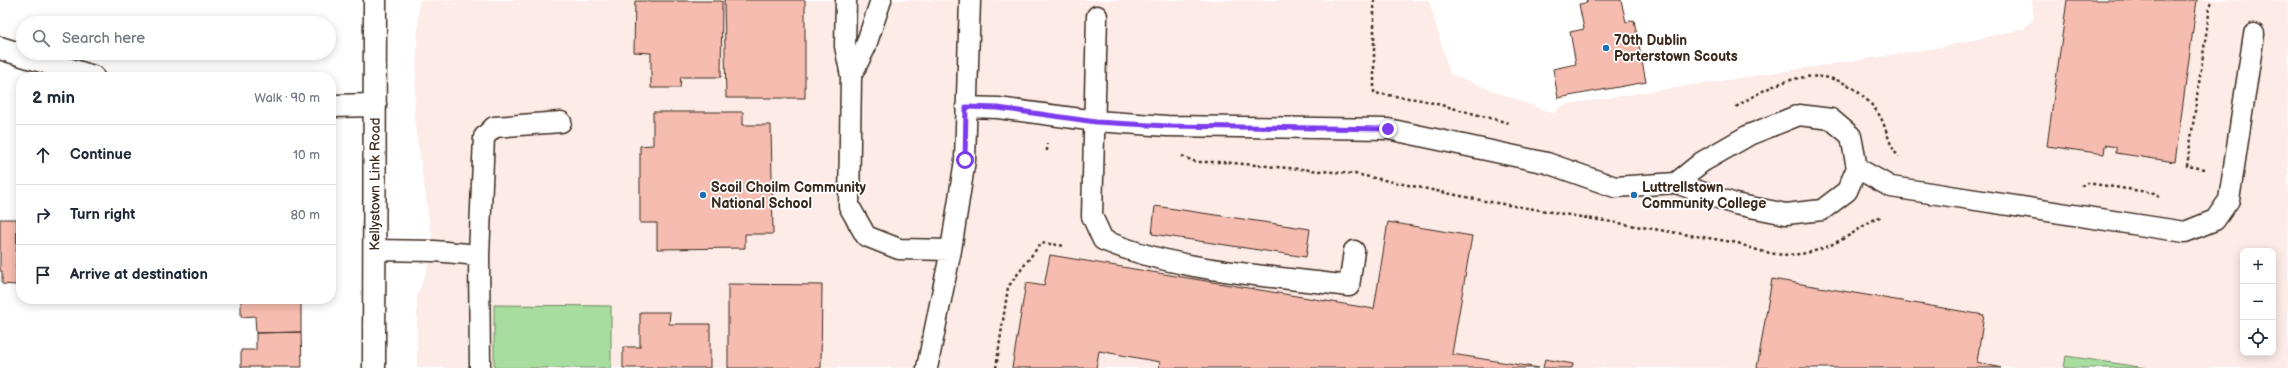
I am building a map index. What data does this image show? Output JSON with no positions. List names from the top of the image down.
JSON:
{
  "streets": {
    "street": ["Kellystown Link Road"]
  },
  "places": ["70th Dublin Porterstown Scouts", "Scoil Choilm Community National School", "Luttrellstown Community College"],
  "page": {
    "search": "Search here",
    "heading": ["2 min", "Walk · 90 m"],
    "list": [
      ["Continue", "10 m"],
      ["Turn right", "80 m"],
      "Arrive at destination"
    ],
    "map_buttons": ["+", "−"]
  }
}
